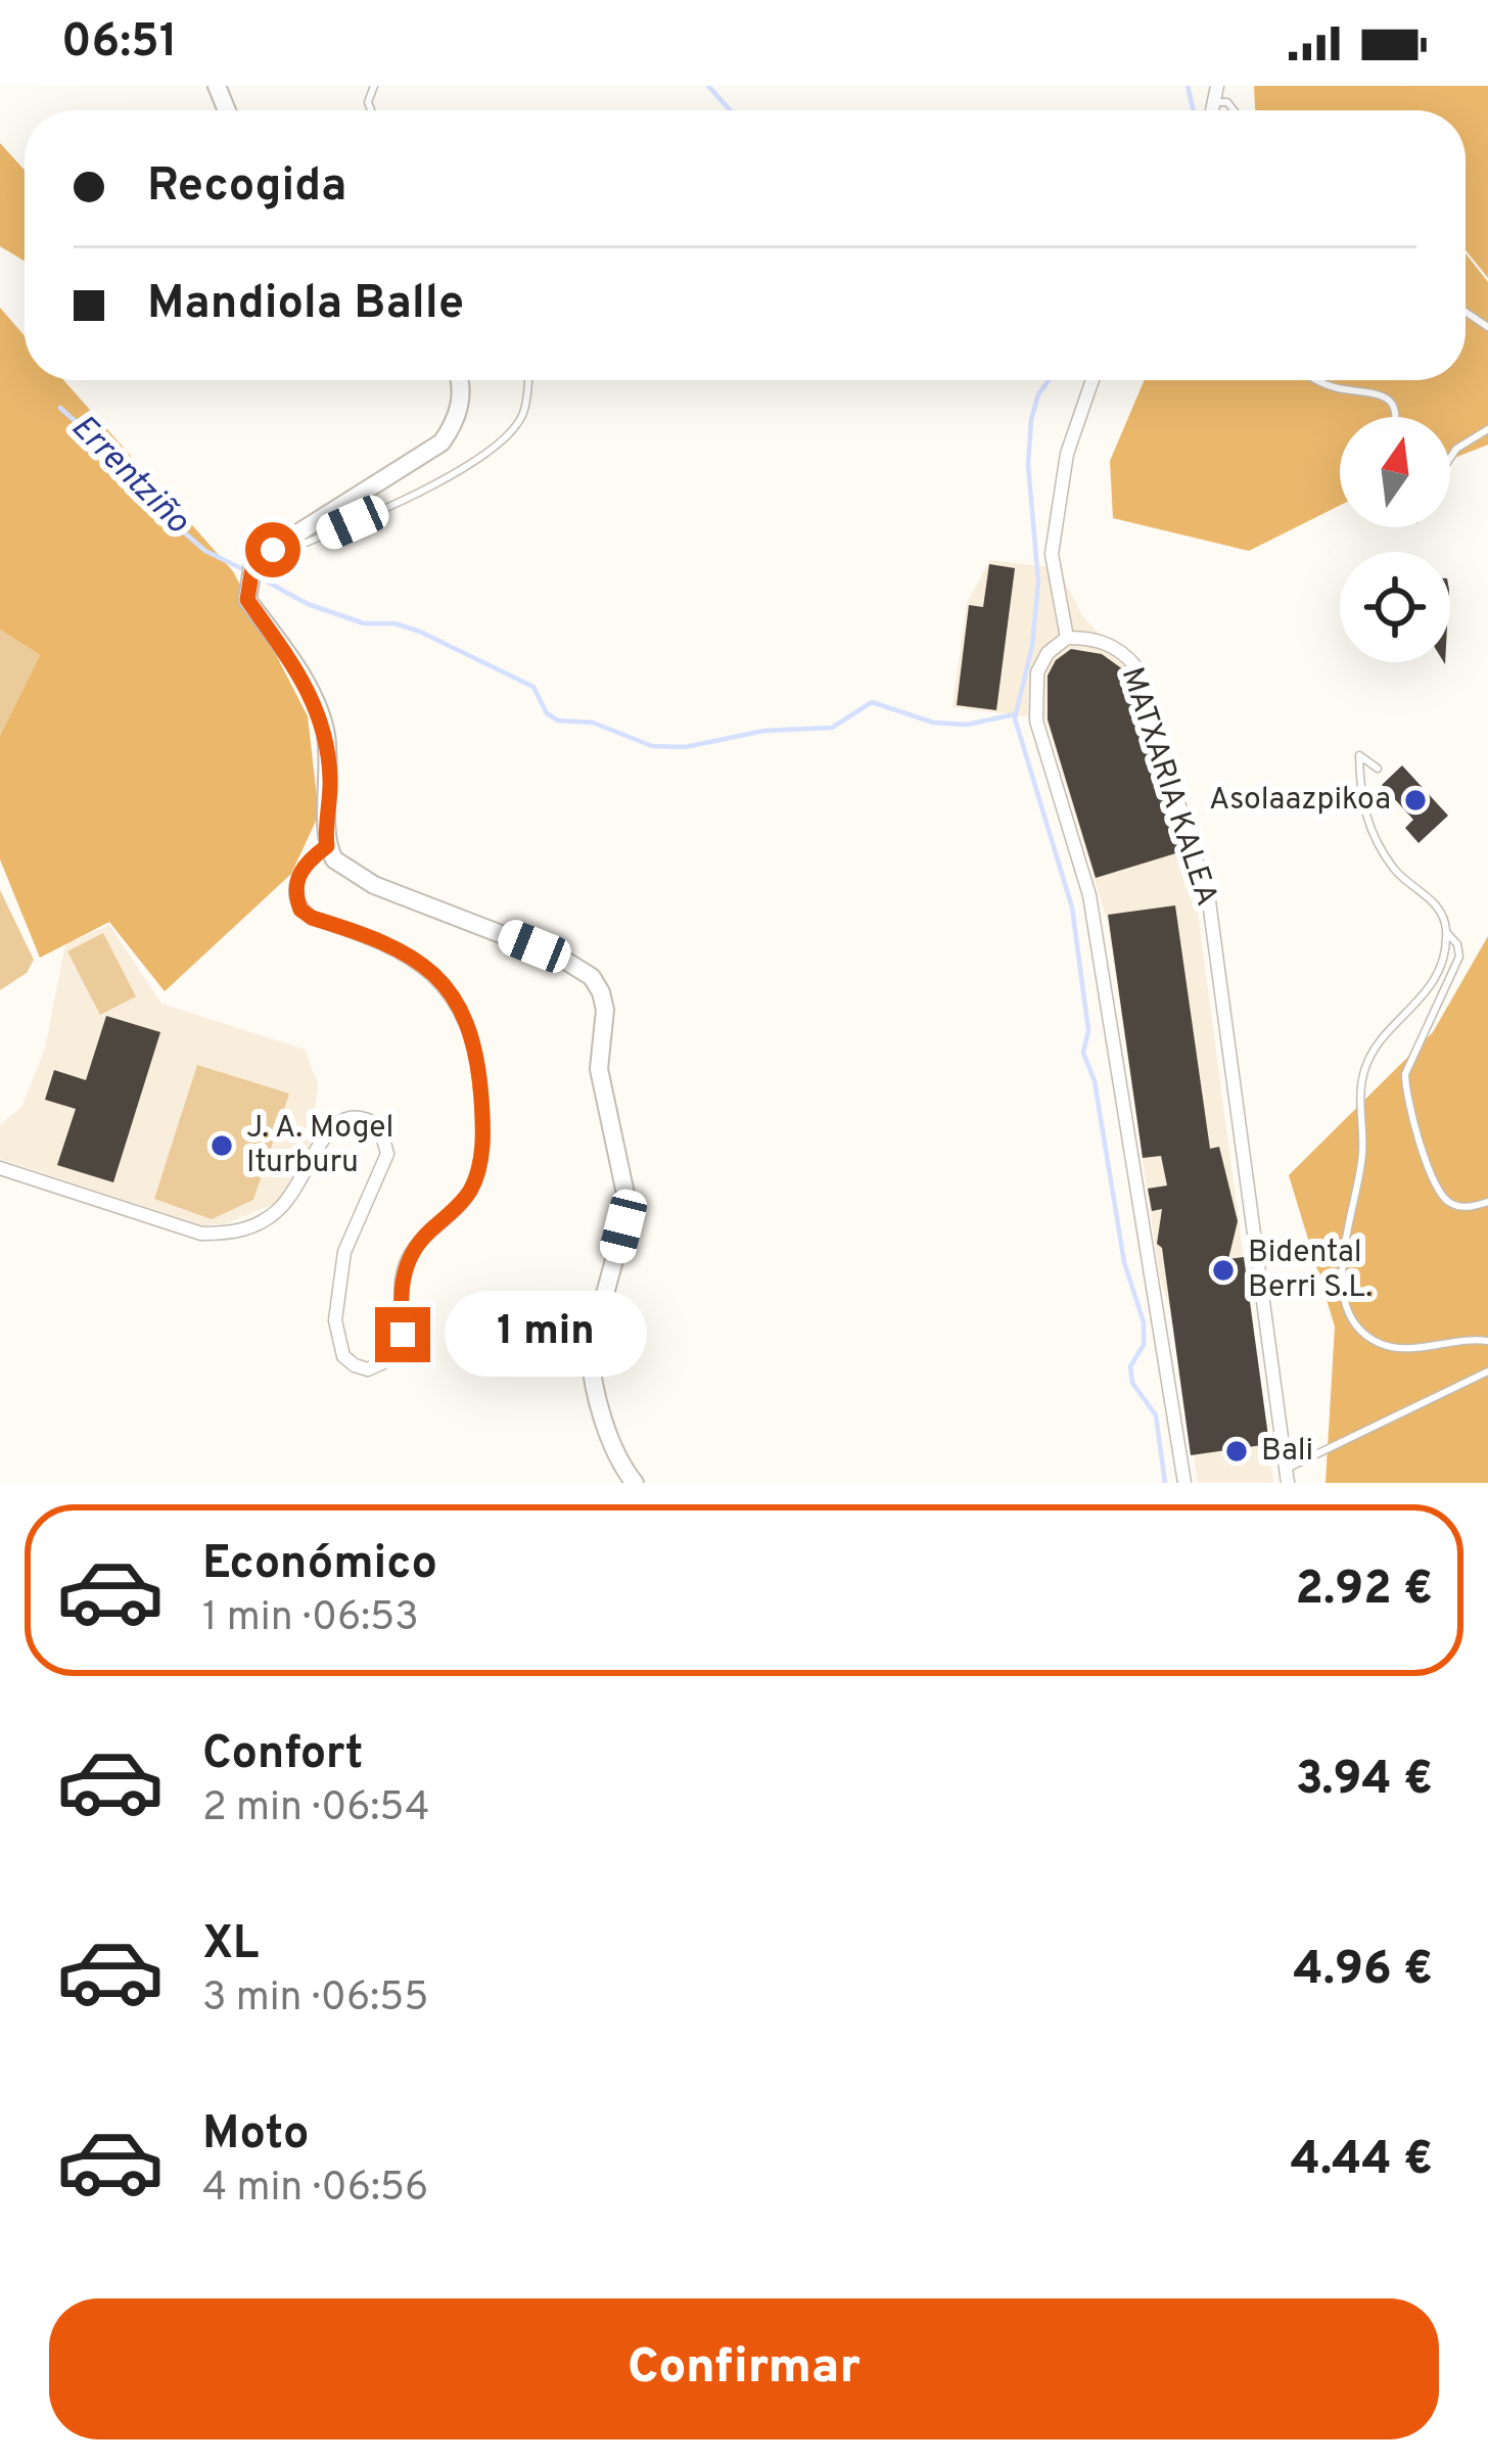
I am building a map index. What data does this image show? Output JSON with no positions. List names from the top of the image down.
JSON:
{
  "streets": {
    "street": ["MATXARIA KALEA"]
  },
  "water": ["Errentziño"],
  "places": [
    "Asolaazpikoa",
    "J. A. Mogel Iturburu",
    "Bidental Berri S.L.",
    "Bali"
  ],
  "north": "top",
  "page": {
    "status": "06:51",
    "banner": ["Recogida", "Mandiola Balle"],
    "bubble": "1 min",
    "list": [
      {
        "name": "Económico",
        "note": "1 min · 06:53",
        "value": "2.92 €"
      },
      {
        "name": "Confort",
        "note": "2 min · 06:54",
        "value": "3.94 €"
      },
      {
        "name": "XL",
        "note": "3 min · 06:55",
        "value": "4.96 €"
      },
      {
        "name": "Moto",
        "note": "4 min · 06:56",
        "value": "4.44 €"
      }
    ],
    "buttons": "Confirmar"
  }
}
